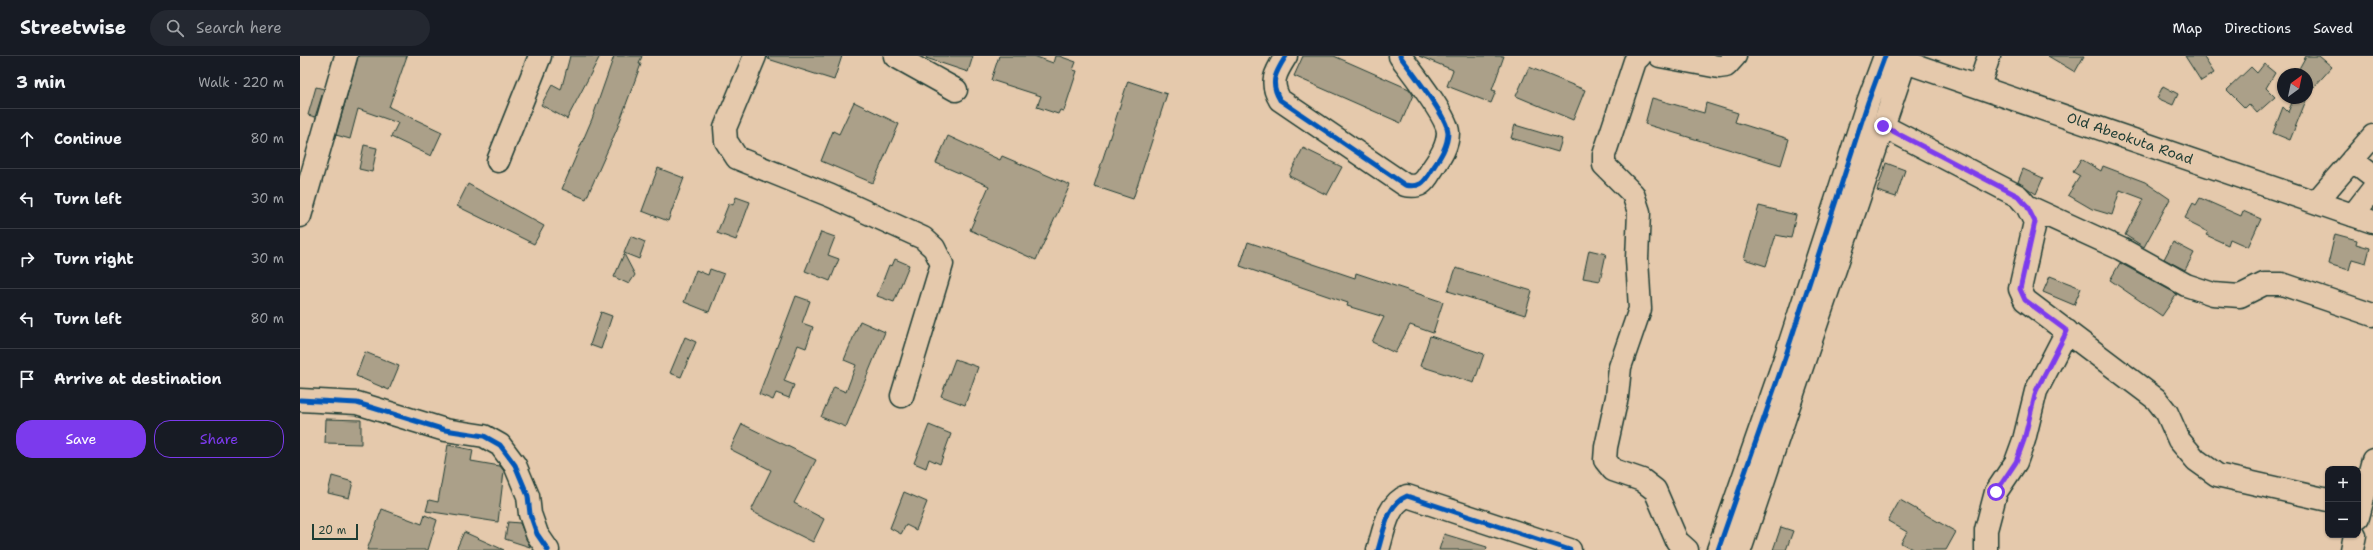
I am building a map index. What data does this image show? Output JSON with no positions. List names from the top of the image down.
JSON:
{
  "streets": {
    "main road": ["Old Abeokuta Road"]
  },
  "scale_bar": "20 m",
  "north": "top right",
  "page": {
    "header": "Streetwise",
    "search": "Search here",
    "nav": ["Map", "Directions", "Saved"],
    "heading": ["3 min", "Walk · 220 m"],
    "list": [
      ["Continue", "80 m"],
      ["Turn left", "30 m"],
      ["Turn right", "30 m"],
      ["Turn left", "80 m"],
      "Arrive at destination"
    ],
    "buttons": ["Save", "Share"],
    "map_buttons": ["+", "−"],
    "scale": "20 m"
  }
}
